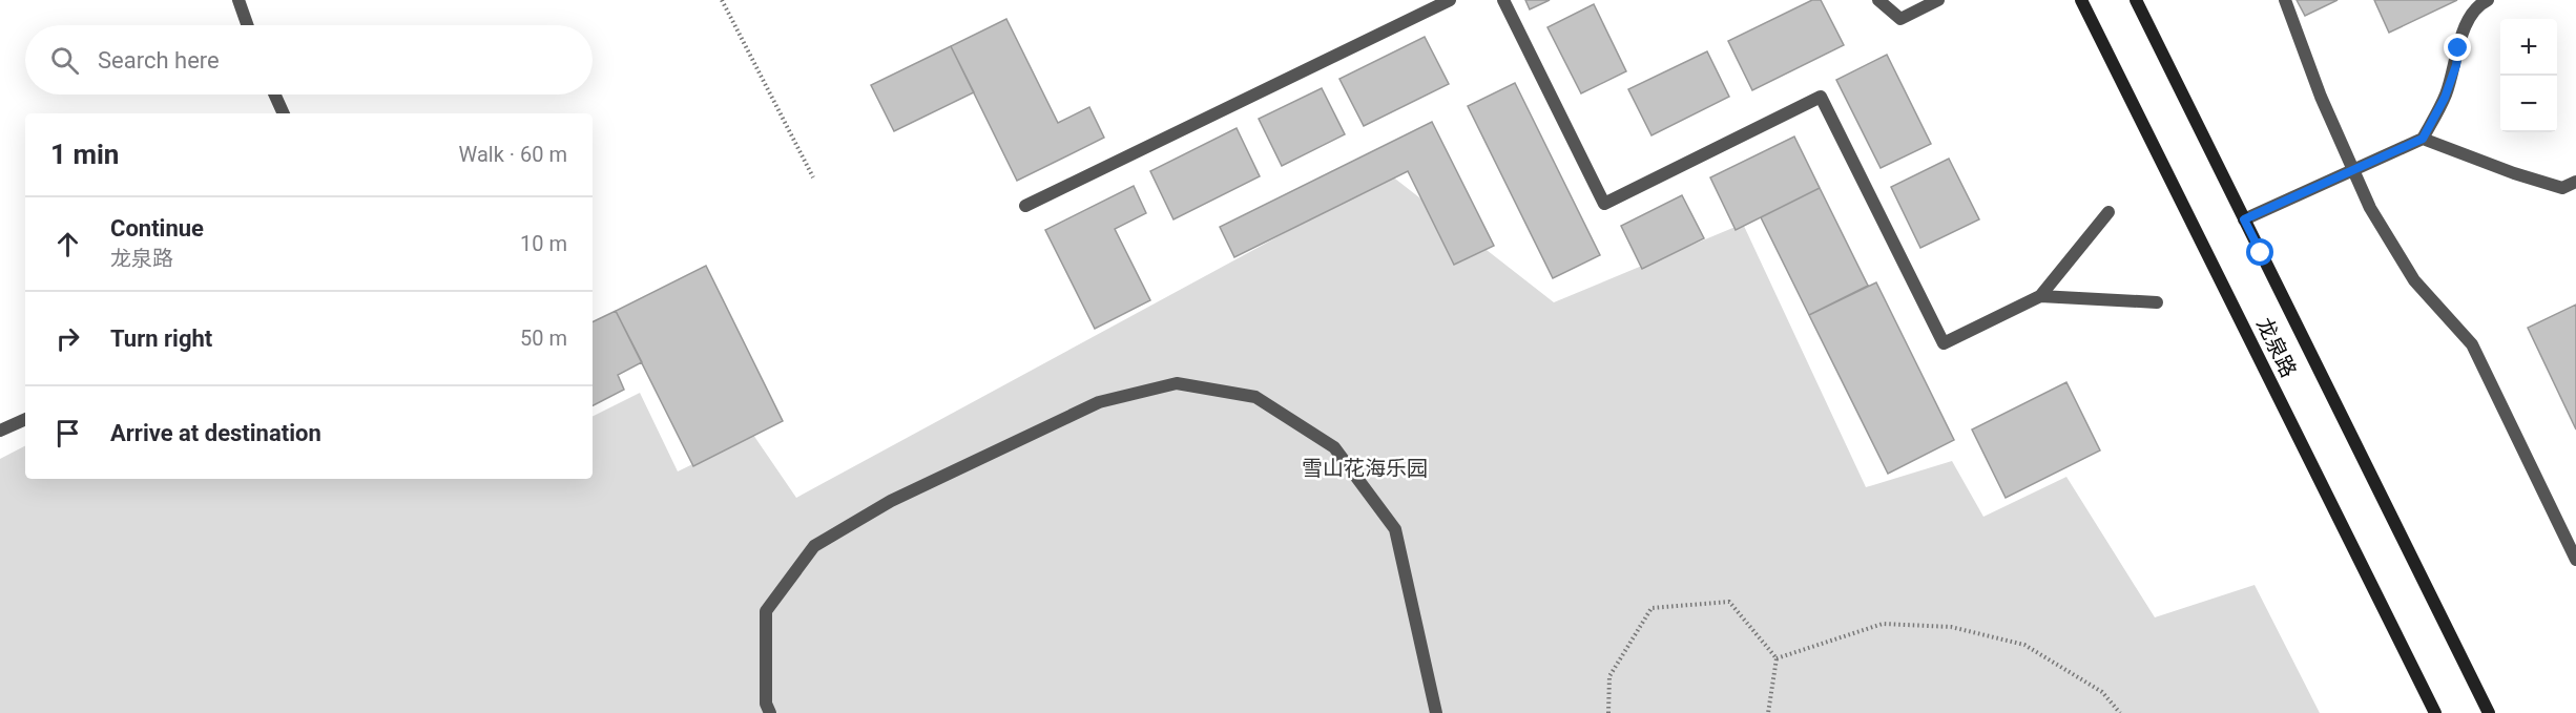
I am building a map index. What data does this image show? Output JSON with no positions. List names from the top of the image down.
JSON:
{
  "streets": {
    "main road": ["龙泉路"]
  },
  "parks": ["雪山花海乐园"],
  "page": {
    "map_buttons": ["+", "−"],
    "search": "Search here",
    "heading": ["1 min", "Walk · 60 m"],
    "list": [
      ["Continue", "龙泉路", "10 m"],
      ["Turn right", "50 m"],
      "Arrive at destination"
    ]
  }
}
